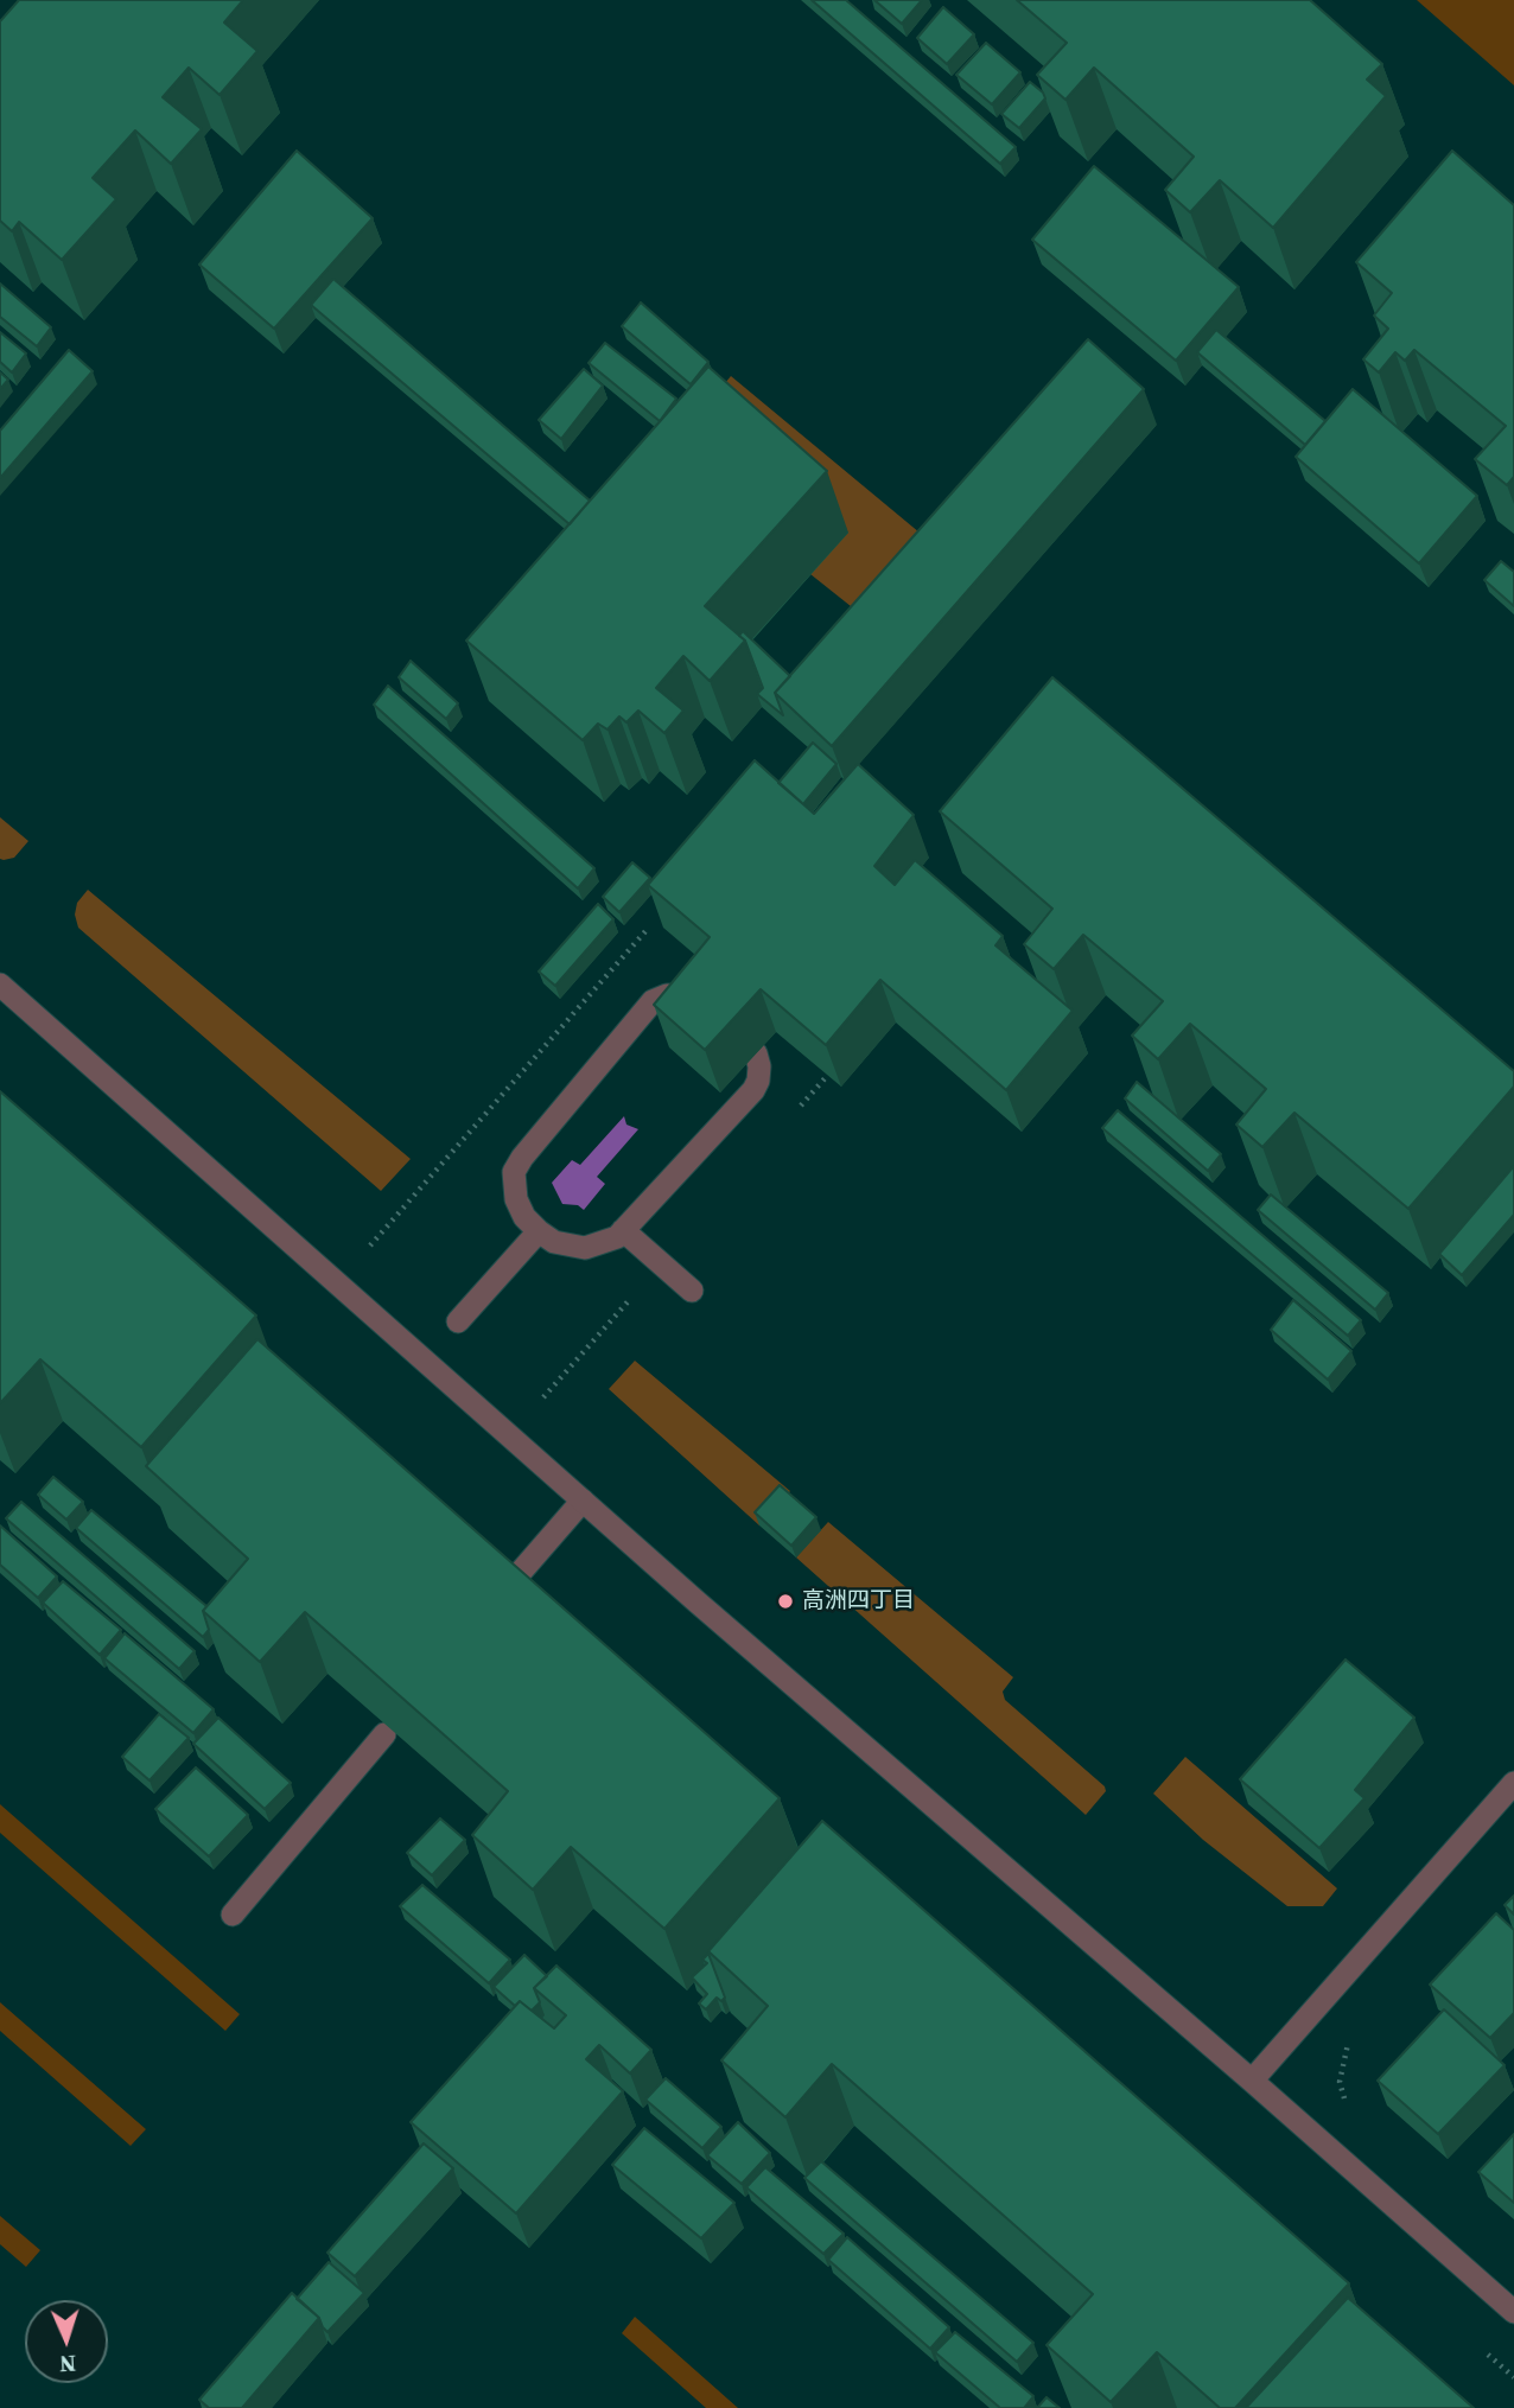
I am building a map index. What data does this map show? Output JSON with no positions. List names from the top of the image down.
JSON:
{
  "places": ["高洲四丁目"],
  "north": "bottom"
}
